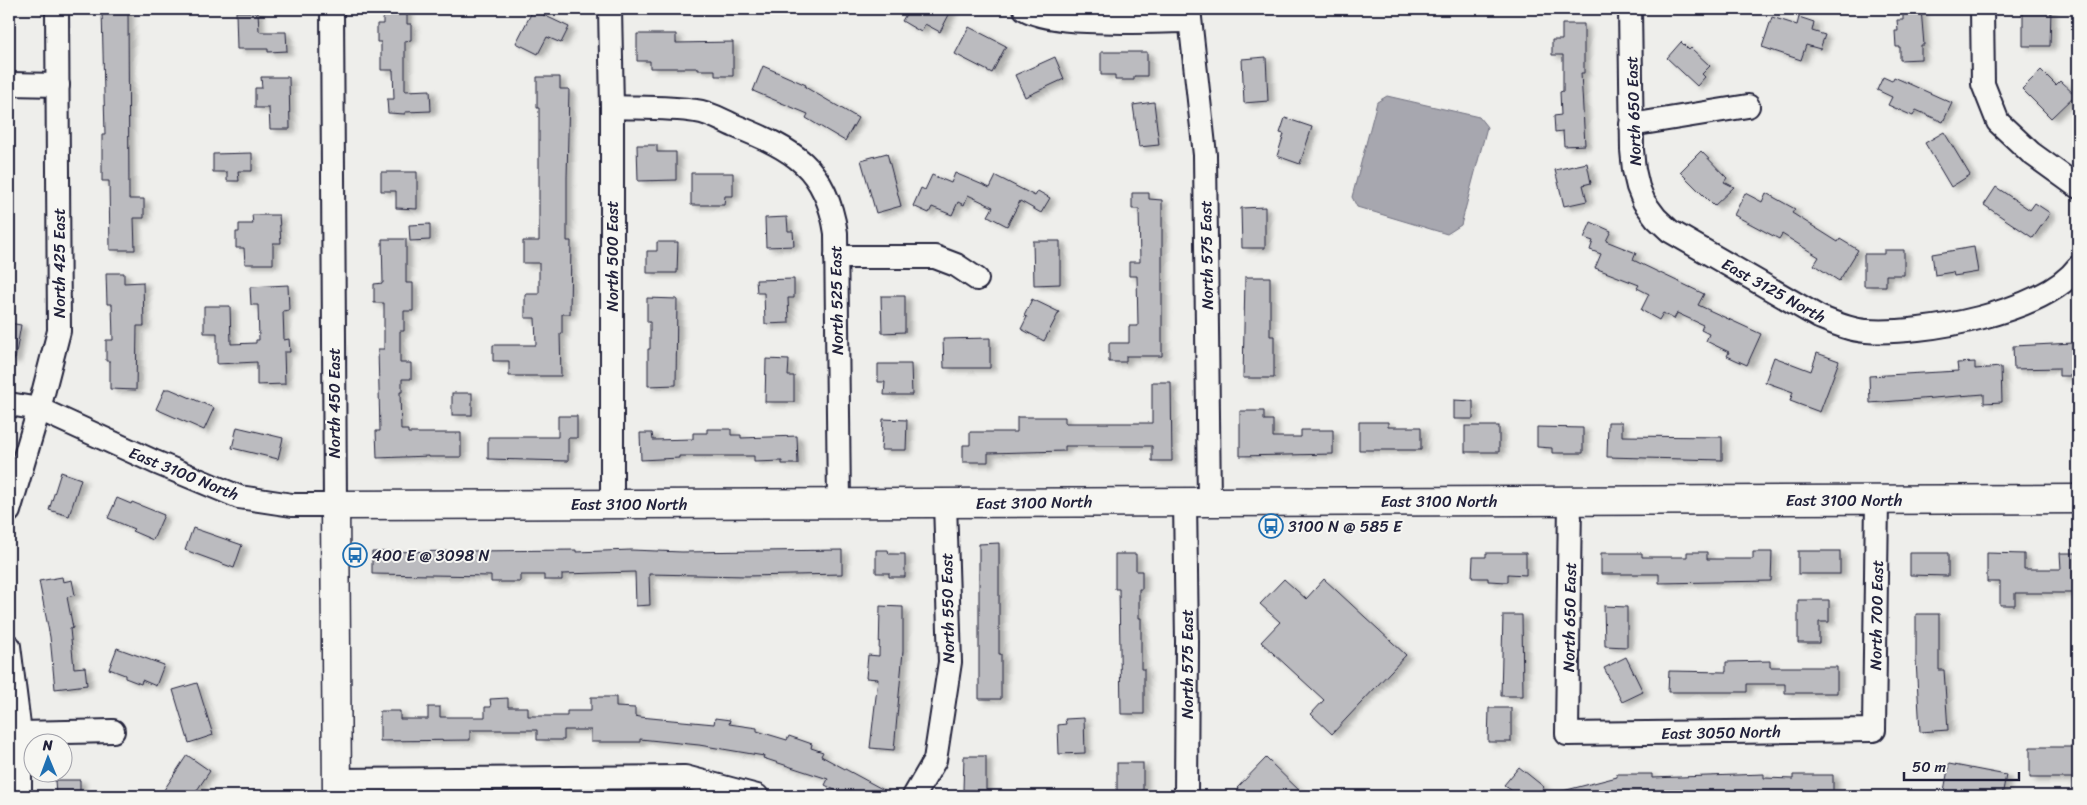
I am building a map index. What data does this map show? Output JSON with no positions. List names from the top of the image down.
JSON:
{
  "streets": {
    "main road": ["North 450 East", "East 3100 North"],
    "street": [
      "North 650 East",
      "North 575 East",
      "North 500 East",
      "North 425 East",
      "East 3125 North",
      "North 525 East",
      "North 550 East",
      "North 700 East",
      "East 3050 North"
    ]
  },
  "crossings": [
    ["North 650 East", "East 3125 North"],
    ["North 650 East", "East 3100 North"],
    ["North 650 East", "East 3050 North"],
    ["North 575 East", "East 3100 North"],
    ["North 500 East", "North 525 East"],
    ["North 500 East", "East 3100 North"],
    ["North 425 East", "East 3100 North"],
    ["North 525 East", "East 3100 North"],
    ["North 450 East", "East 3100 North"],
    ["East 3100 North", "North 550 East"],
    ["East 3100 North", "North 700 East"],
    ["North 700 East", "East 3050 North"]
  ],
  "places": {
    "bus stop": ["3100 N @ 585 E", "400 E @ 3098 N"]
  },
  "scale_bar": "50 m",
  "north": "top"
}
